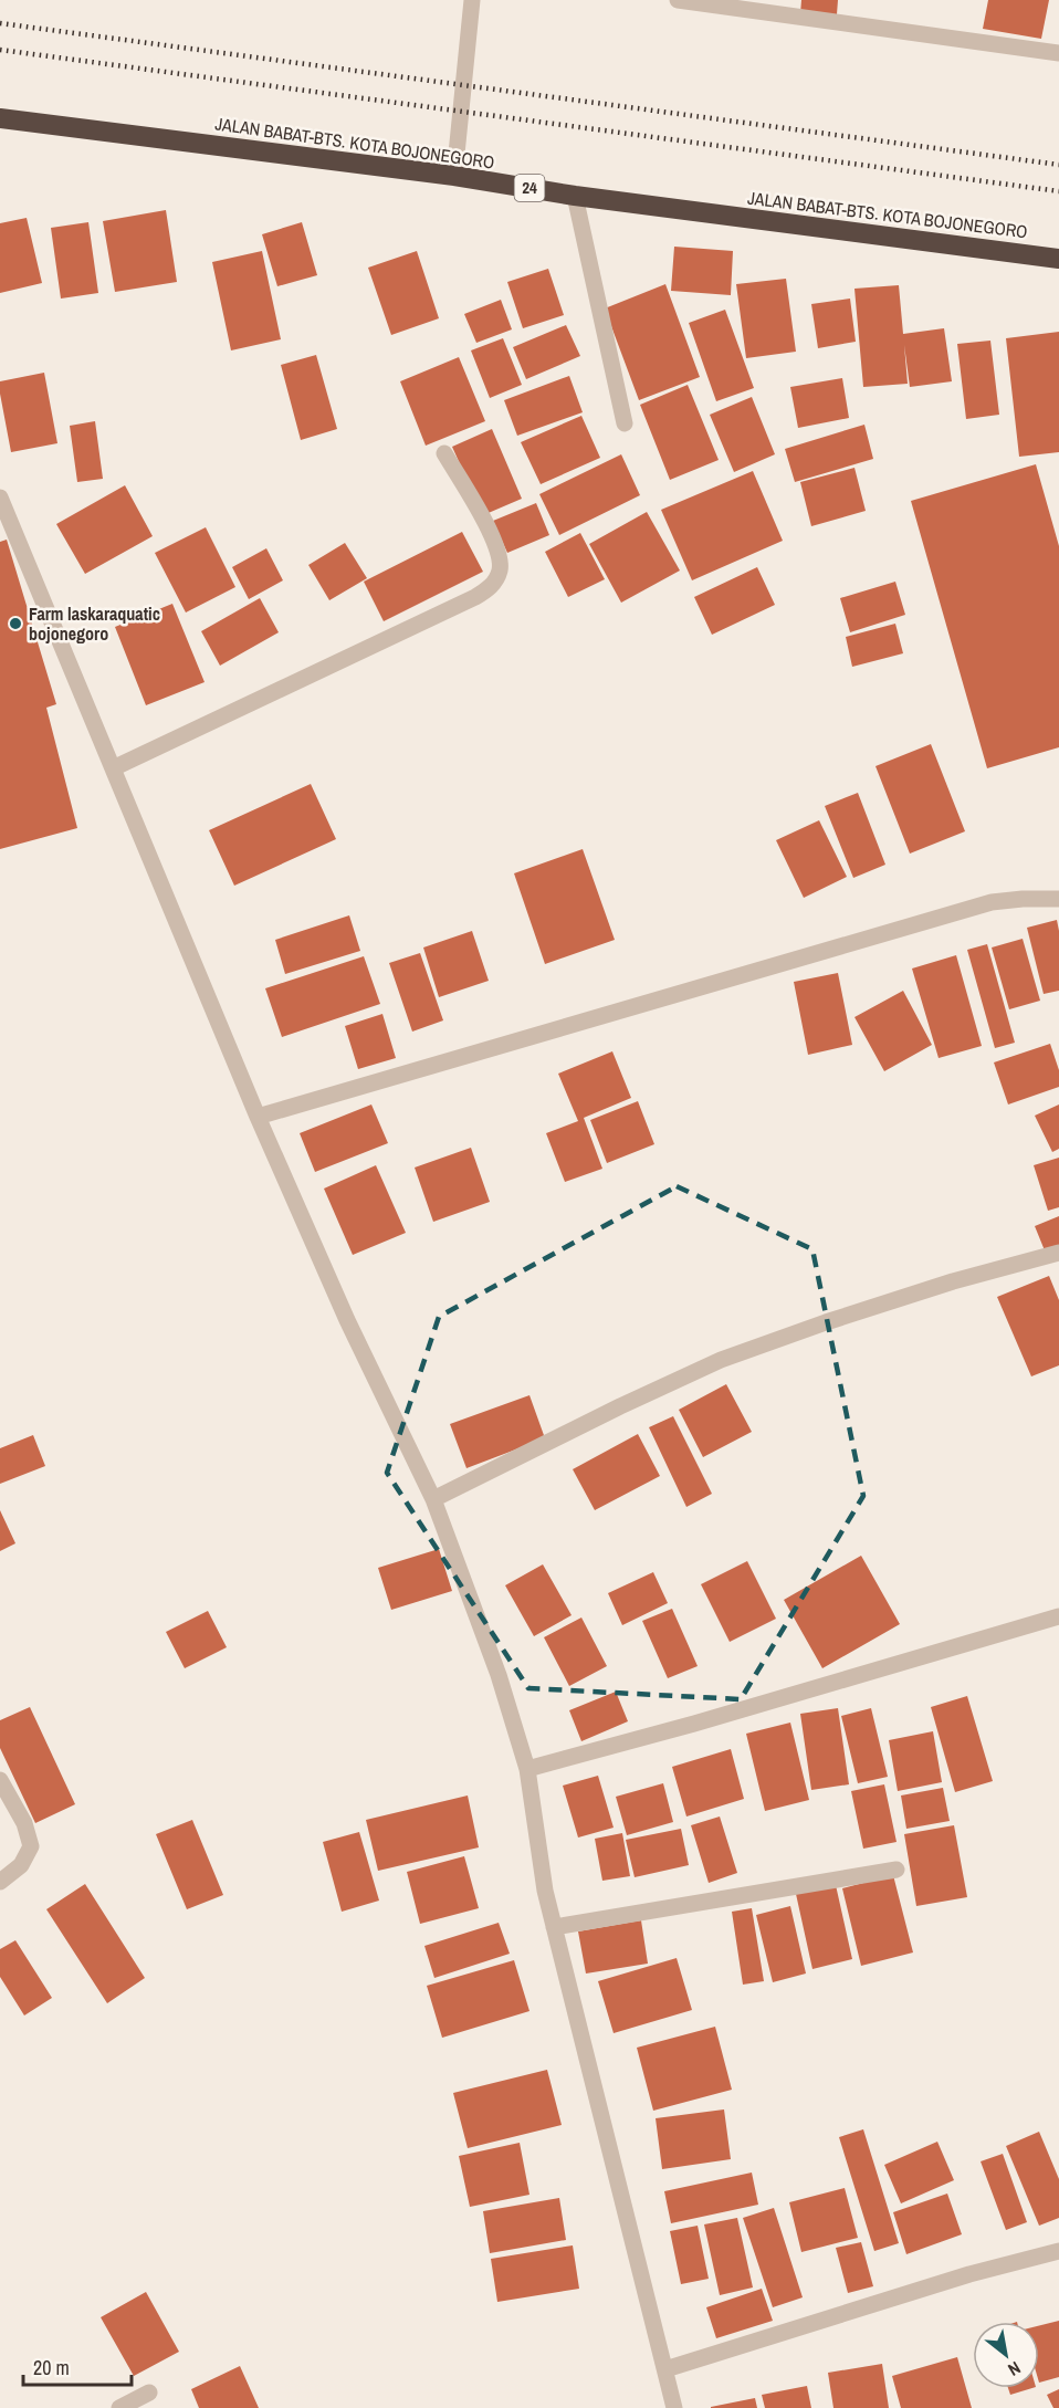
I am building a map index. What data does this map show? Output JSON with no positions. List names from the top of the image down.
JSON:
{
  "streets": {
    "highway": ["JALAN BABAT-BTS. KOTA BOJONEGORO", "24"]
  },
  "places": ["Farm laskaraquatic bojonegoro"],
  "scale_bar": "20 m",
  "north": "bottom right"
}
